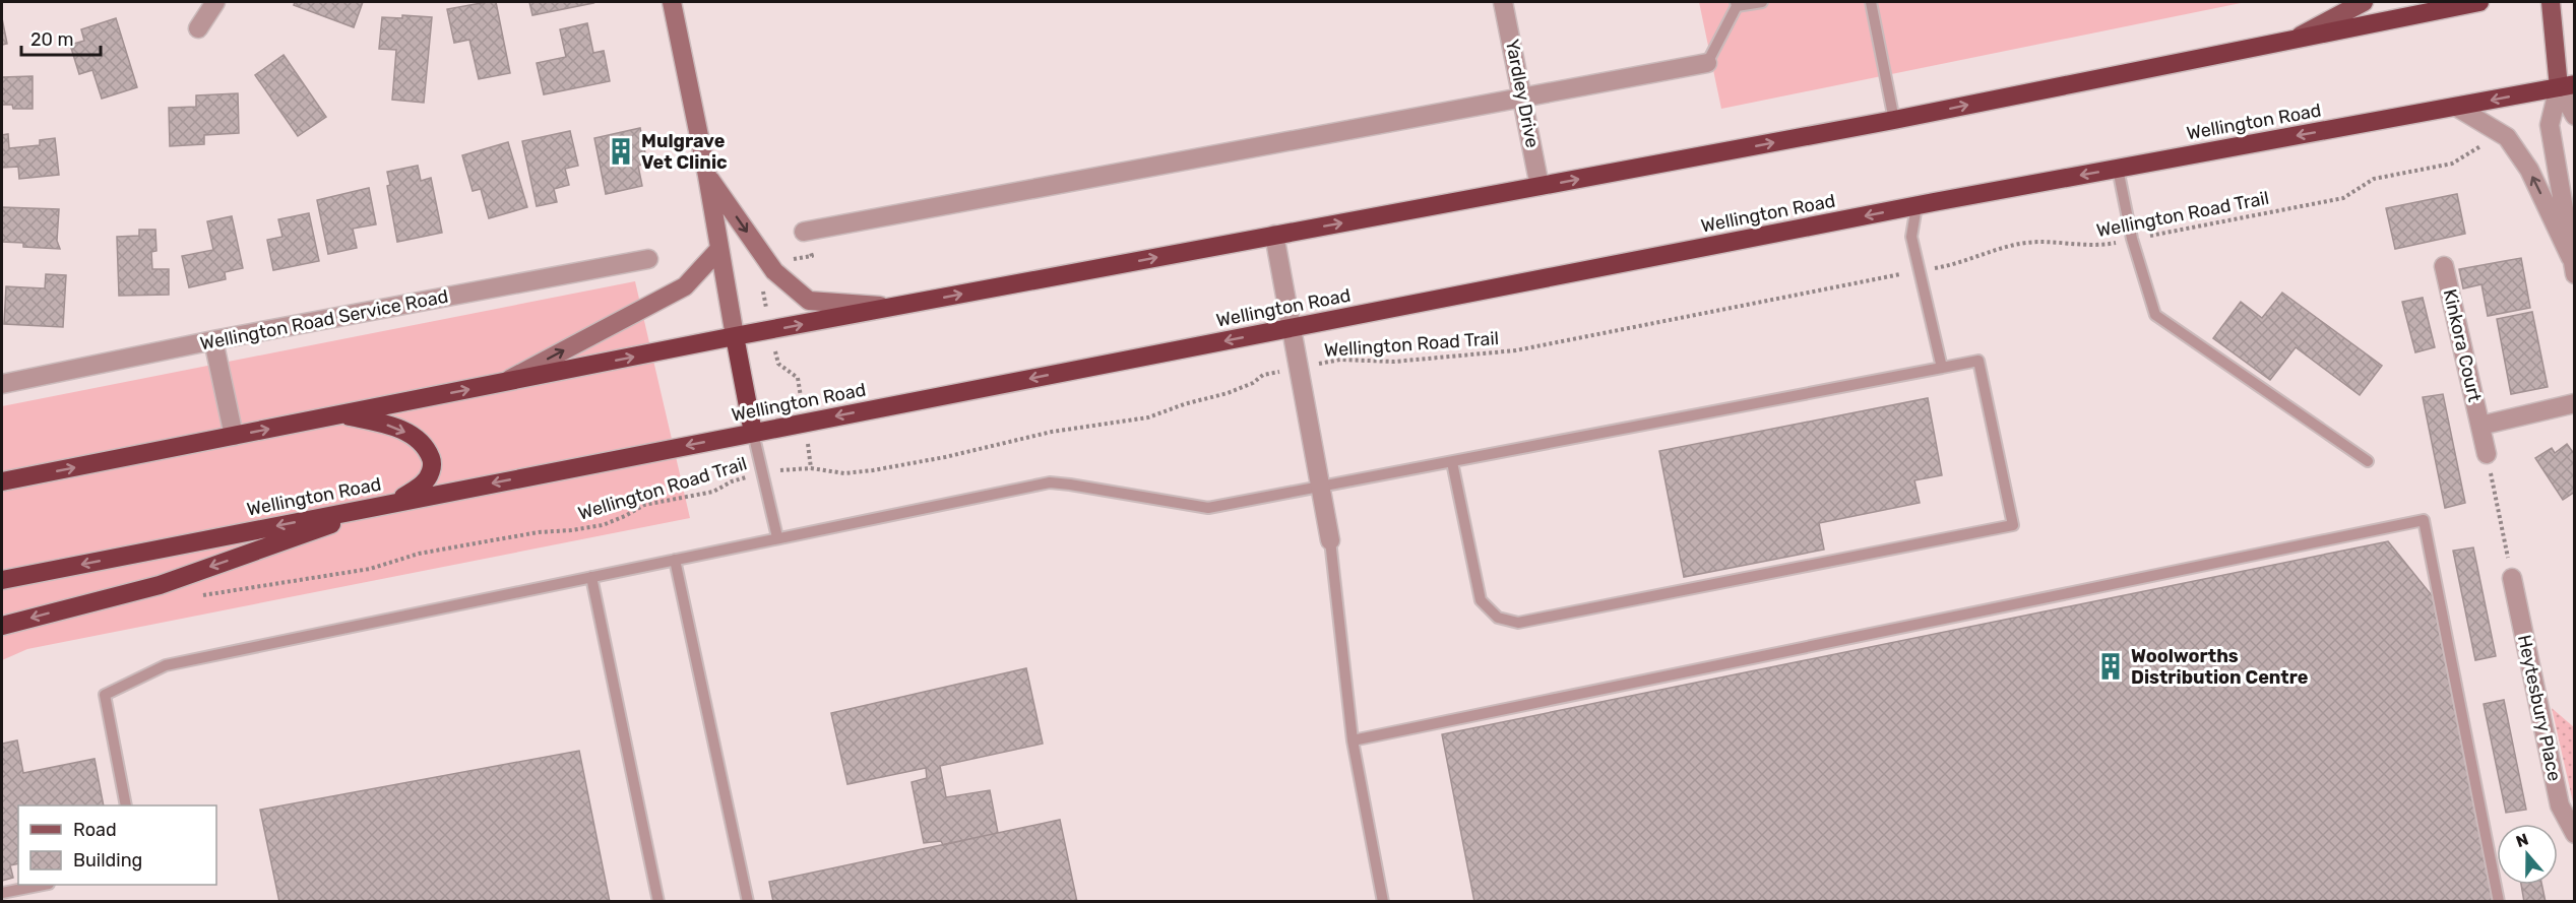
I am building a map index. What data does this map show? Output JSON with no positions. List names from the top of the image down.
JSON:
{
  "streets": {
    "highway": ["Wellington Road"],
    "street": [
      "Yardley Drive",
      "Wellington Road Service Road",
      "Kinkora Court",
      "Heytesbury Place"
    ],
    "path": ["Wellington Road Trail"]
  },
  "places": {
    "building": ["Mulgrave Vet Clinic", "Woolworths Distribution Centre"]
  },
  "legend": ["Road", "Building"],
  "scale_bar": "20 m",
  "north": "top"
}
